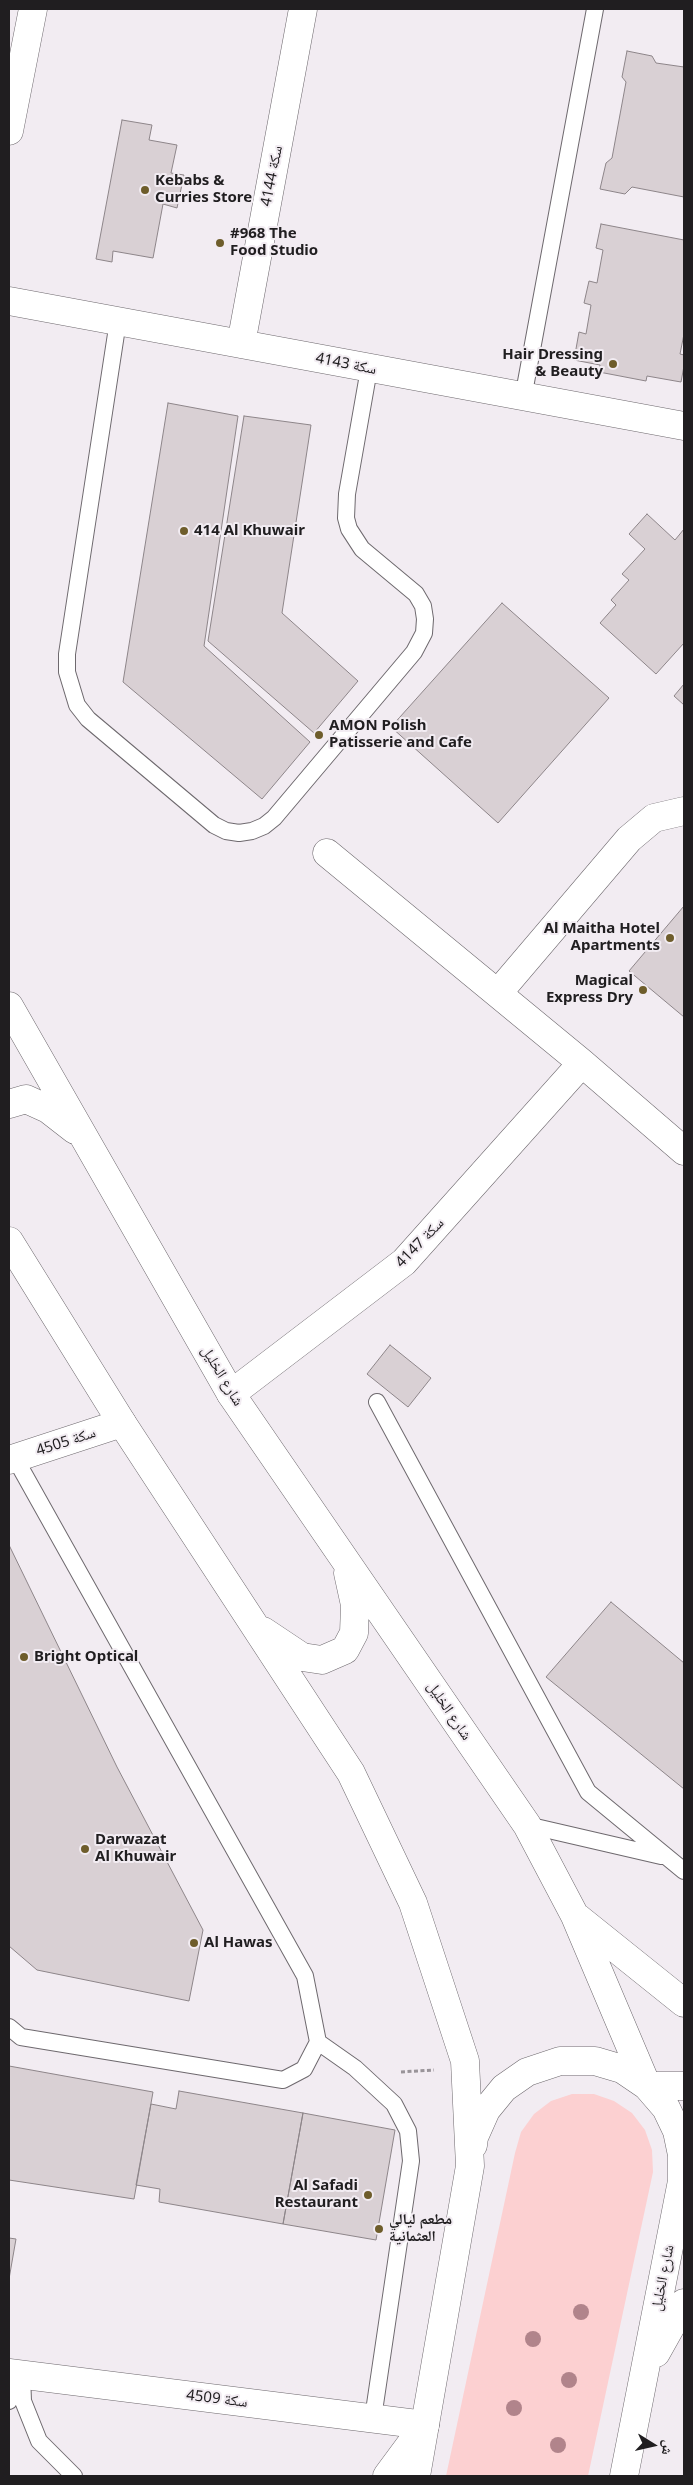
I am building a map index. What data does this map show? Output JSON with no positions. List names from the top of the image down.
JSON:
{
  "streets": {
    "street": [
      "سكة 4144",
      "سكة 4143",
      "سكة 4147",
      "شارع الخليل",
      "سكة 4505",
      "سكة 4509"
    ]
  },
  "crossings": [
    ["سكة 4144", "سكة 4143"],
    ["سكة 4147", "شارع الخليل"]
  ],
  "places": [
    "Kebabs & Curries Store",
    "#968 The Food Studio",
    "Hair Dressing & Beauty",
    "414 Al Khuwair",
    "AMON Polish Patisserie and Cafe",
    "Al Maitha Hotel Apartments",
    "Magical Express Dry",
    "Bright Optical",
    "Darwazat Al Khuwair",
    "Al Hawas",
    "Al Safadi Restaurant",
    "مطعم ليالي العثمانية"
  ],
  "north": "right"
}
